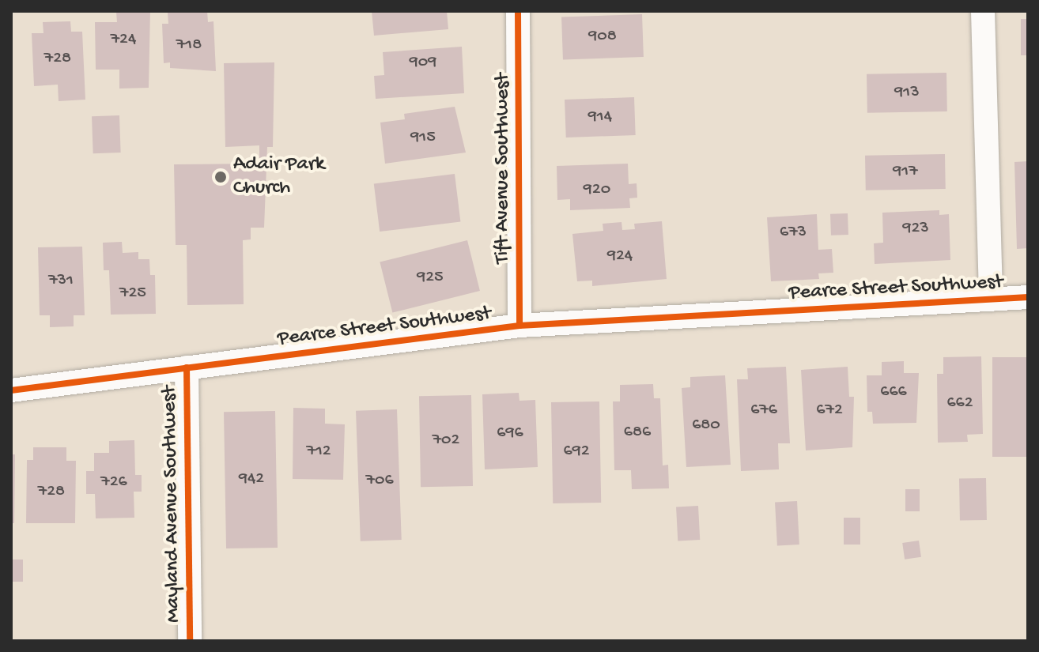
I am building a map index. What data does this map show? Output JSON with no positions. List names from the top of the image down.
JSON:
{
  "streets": {
    "street": ["Tift Avenue Southwest", "Pearce Street Southwest", "Mayland Avenue Southwest"]
  },
  "crossings": [
    ["Tift Avenue Southwest", "Pearce Street Southwest"],
    ["Pearce Street Southwest", "Mayland Avenue Southwest"]
  ],
  "places": ["Adair Park Church"],
  "house_numbers": [
    "908",
    "724",
    "718",
    "728",
    "909",
    "913",
    "914",
    "915",
    "917",
    "920",
    "923",
    "673",
    "924",
    "925",
    "731",
    "725",
    "666",
    "662",
    "676",
    "672",
    "680",
    "686",
    "696",
    "702",
    "712",
    "692",
    "942",
    "706",
    "726",
    "728"
  ]
}
